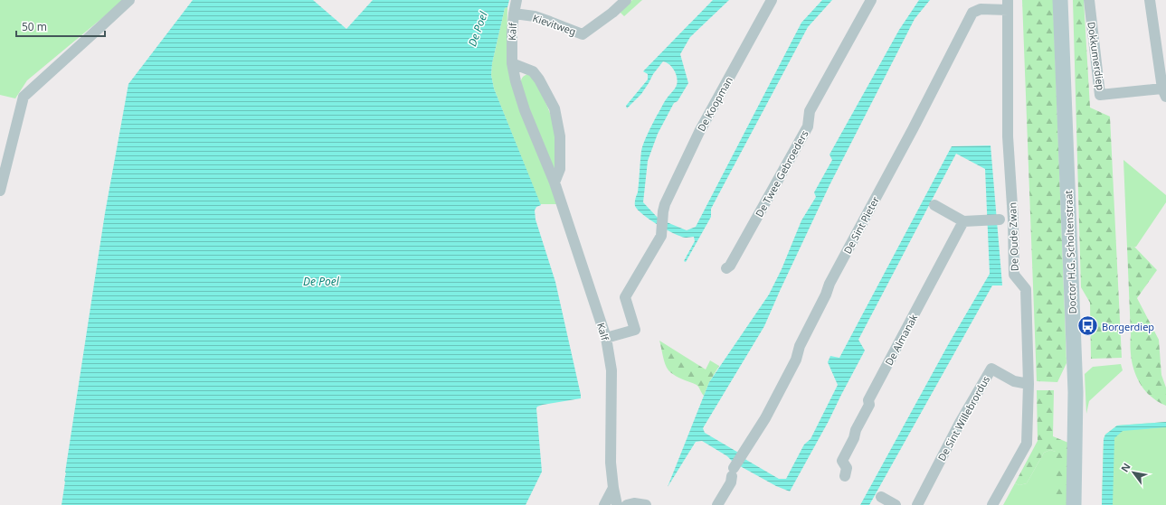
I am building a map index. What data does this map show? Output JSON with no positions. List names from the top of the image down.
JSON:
{
  "streets": {
    "main road": ["Doctor H.G. Scholtenstraat"],
    "street": [
      "Kievitweg",
      "Kalf",
      "Dokkumerdiep",
      "De Koopman",
      "De Twee Gebroeders",
      "De Sint Pieter",
      "De Oude Zwan",
      "De Almanak",
      "De Sint Willebrordus"
    ]
  },
  "crossings": [
    ["Kievitweg", "Kalf"],
    ["Kalf", "De Koopman"],
    ["De Sint Pieter", "De Oude Zwan"],
    ["De Oude Zwan", "De Sint Willebrordus"]
  ],
  "water": ["De Poel"],
  "places": {
    "bus stop": ["Borgerdiep"]
  },
  "scale_bar": "50 m",
  "north": "top left"
}
